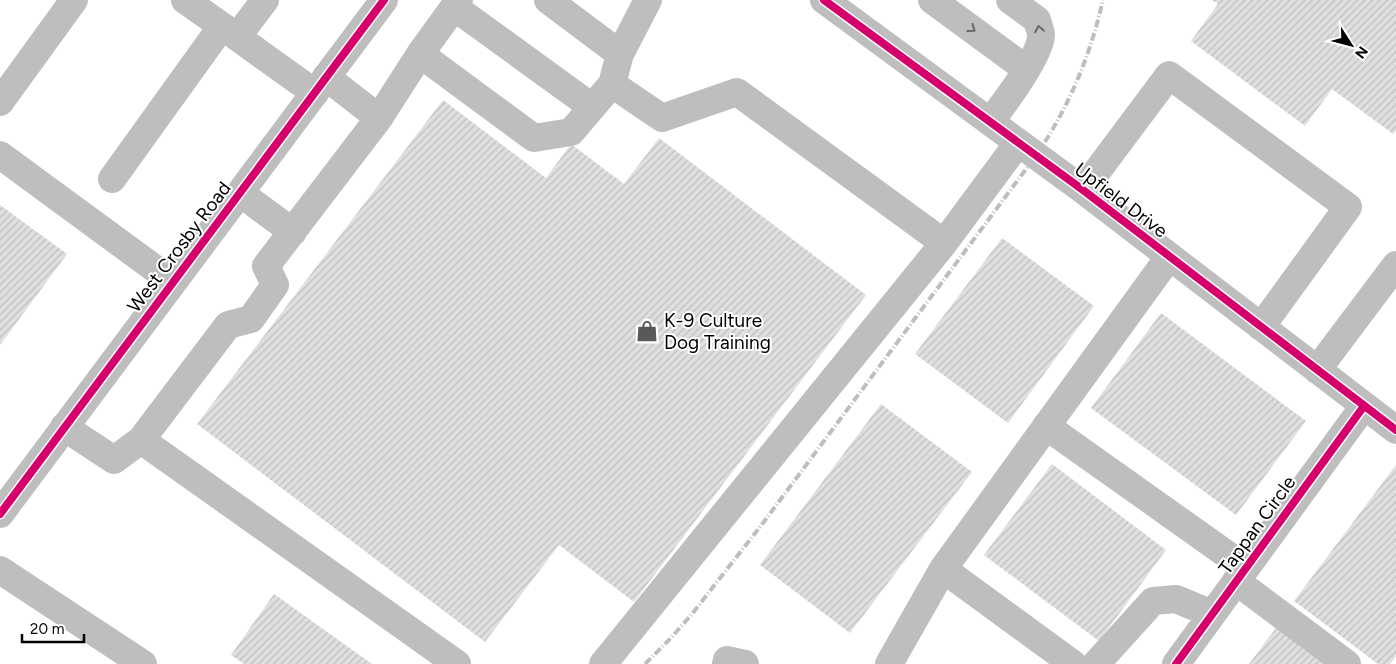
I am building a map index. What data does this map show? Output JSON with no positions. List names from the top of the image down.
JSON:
{
  "streets": {
    "street": ["Upfield Drive", "West Crosby Road", "Tappan Circle"]
  },
  "crossings": [
    ["Upfield Drive", "Tappan Circle"]
  ],
  "places": {
    "shop": ["K-9 Culture Dog Training"]
  },
  "scale_bar": "20 m",
  "north": "bottom right"
}
